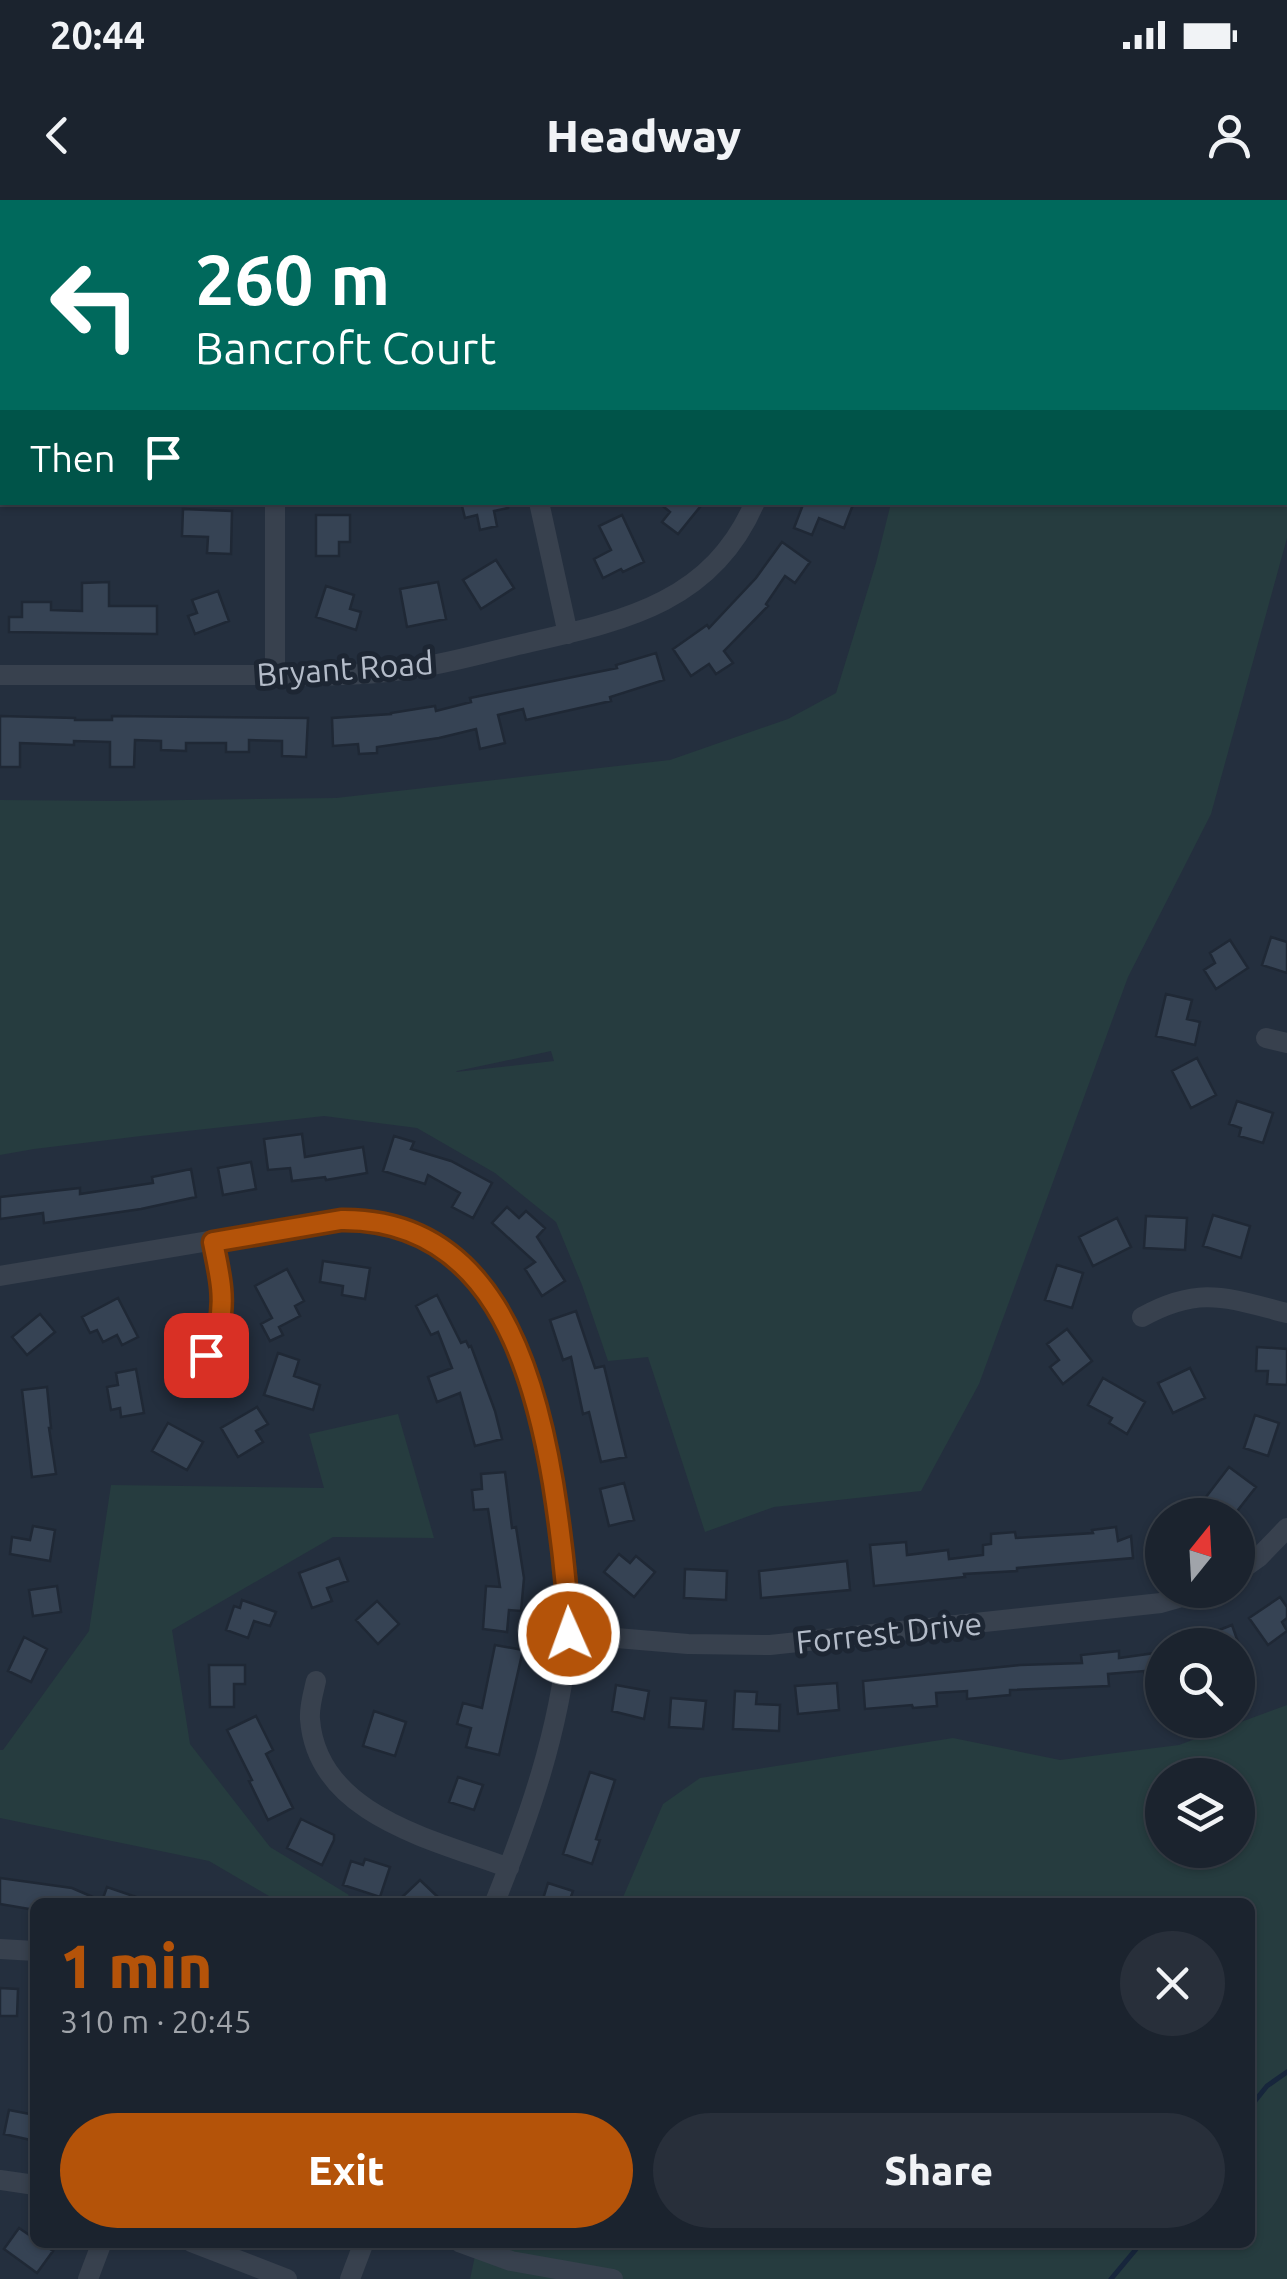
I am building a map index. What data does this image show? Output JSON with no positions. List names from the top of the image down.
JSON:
{
  "streets": {
    "street": ["Bryant Road", "Forrest Drive"]
  },
  "north": "top",
  "page": {
    "status": "20:44",
    "header": "Headway",
    "turn": ["260 m", "Bancroft Court"],
    "then": "Then",
    "heading": ["1 min", "310 m · 20:45"],
    "buttons": ["Exit", "Share"]
  }
}
